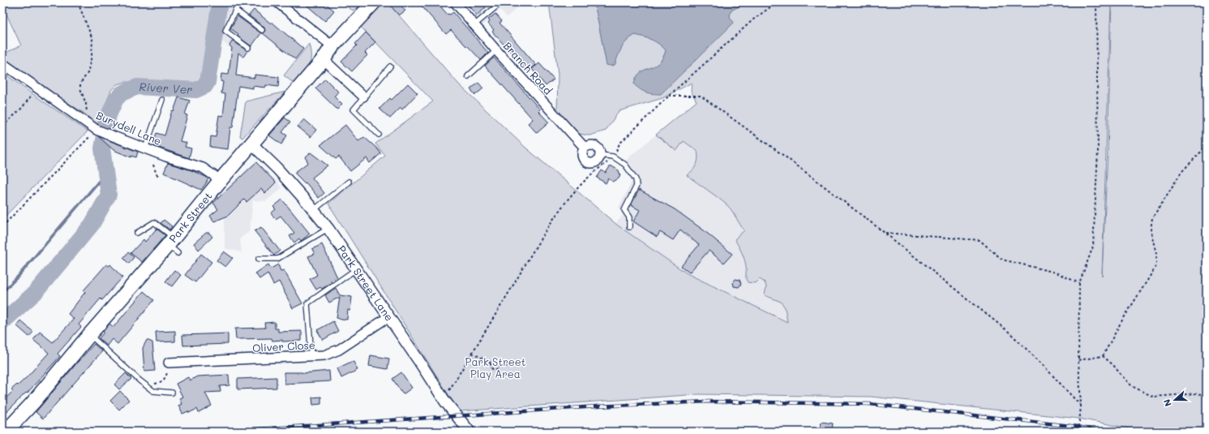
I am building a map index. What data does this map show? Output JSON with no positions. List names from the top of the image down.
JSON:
{
  "streets": {
    "main road": ["Park Street"],
    "street": [
      "Branch Road",
      "Burydell Lane",
      "Park Street Lane",
      "Oliver Close"
    ]
  },
  "crossings": [
    ["Burydell Lane", "Park Street"],
    ["Park Street", "Park Street Lane"],
    ["Park Street Lane", "Oliver Close"]
  ],
  "water": ["River Ver"],
  "parks": ["Park Street Play Area"],
  "north": "left"
}
